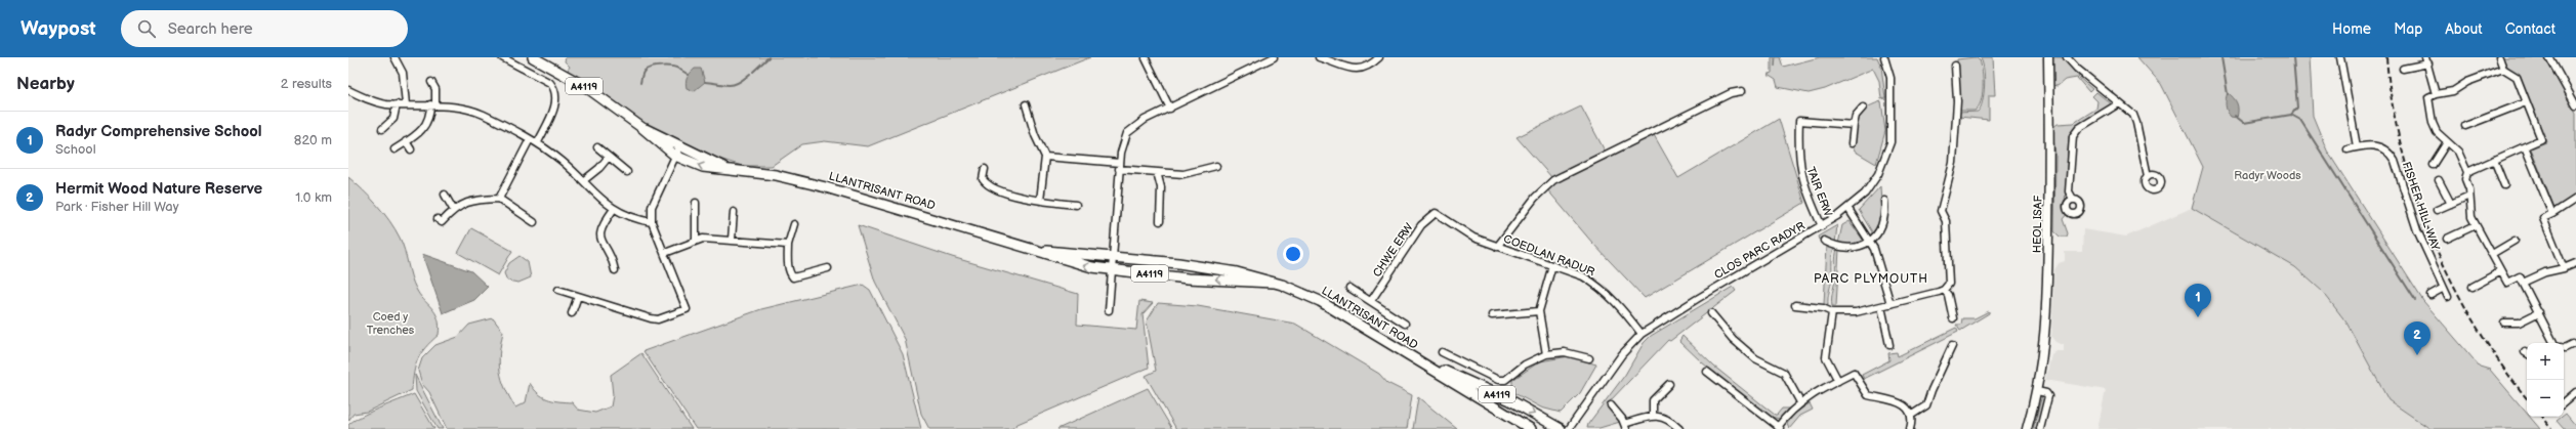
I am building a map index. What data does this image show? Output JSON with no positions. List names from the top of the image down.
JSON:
{
  "streets": {
    "main road": ["A4119", "LLANTRISANT ROAD", "HEOL ISAF"],
    "street": [
      "TAIR ERW",
      "FISHER HILL WAY",
      "CHWE ERW",
      "CLOS PARC RADYR",
      "COEDLAN RADUR"
    ]
  },
  "crossings": [
    ["TAIR ERW", "CLOS PARC RADYR"],
    ["CHWE ERW", "COEDLAN RADUR"],
    ["CLOS PARC RADYR", "COEDLAN RADUR"]
  ],
  "districts": ["PARC PLYMOUTH"],
  "parks": ["Radyr Woods", "Coed y Trenches"],
  "page": {
    "header": "Waypost",
    "search": "Search here",
    "nav": [
      "Home",
      "Map",
      "About",
      "Contact"
    ],
    "heading": ["Nearby", "2 results"],
    "list": [
      {
        "mark": "1",
        "name": "Radyr Comprehensive School",
        "note": "School",
        "value": "820 m"
      },
      {
        "mark": "2",
        "name": "Hermit Wood Nature Reserve",
        "note": "Park · Fisher Hill Way",
        "value": "1.0 km"
      }
    ],
    "pins": ["1", "2"],
    "map_buttons": ["+", "−"]
  }
}
